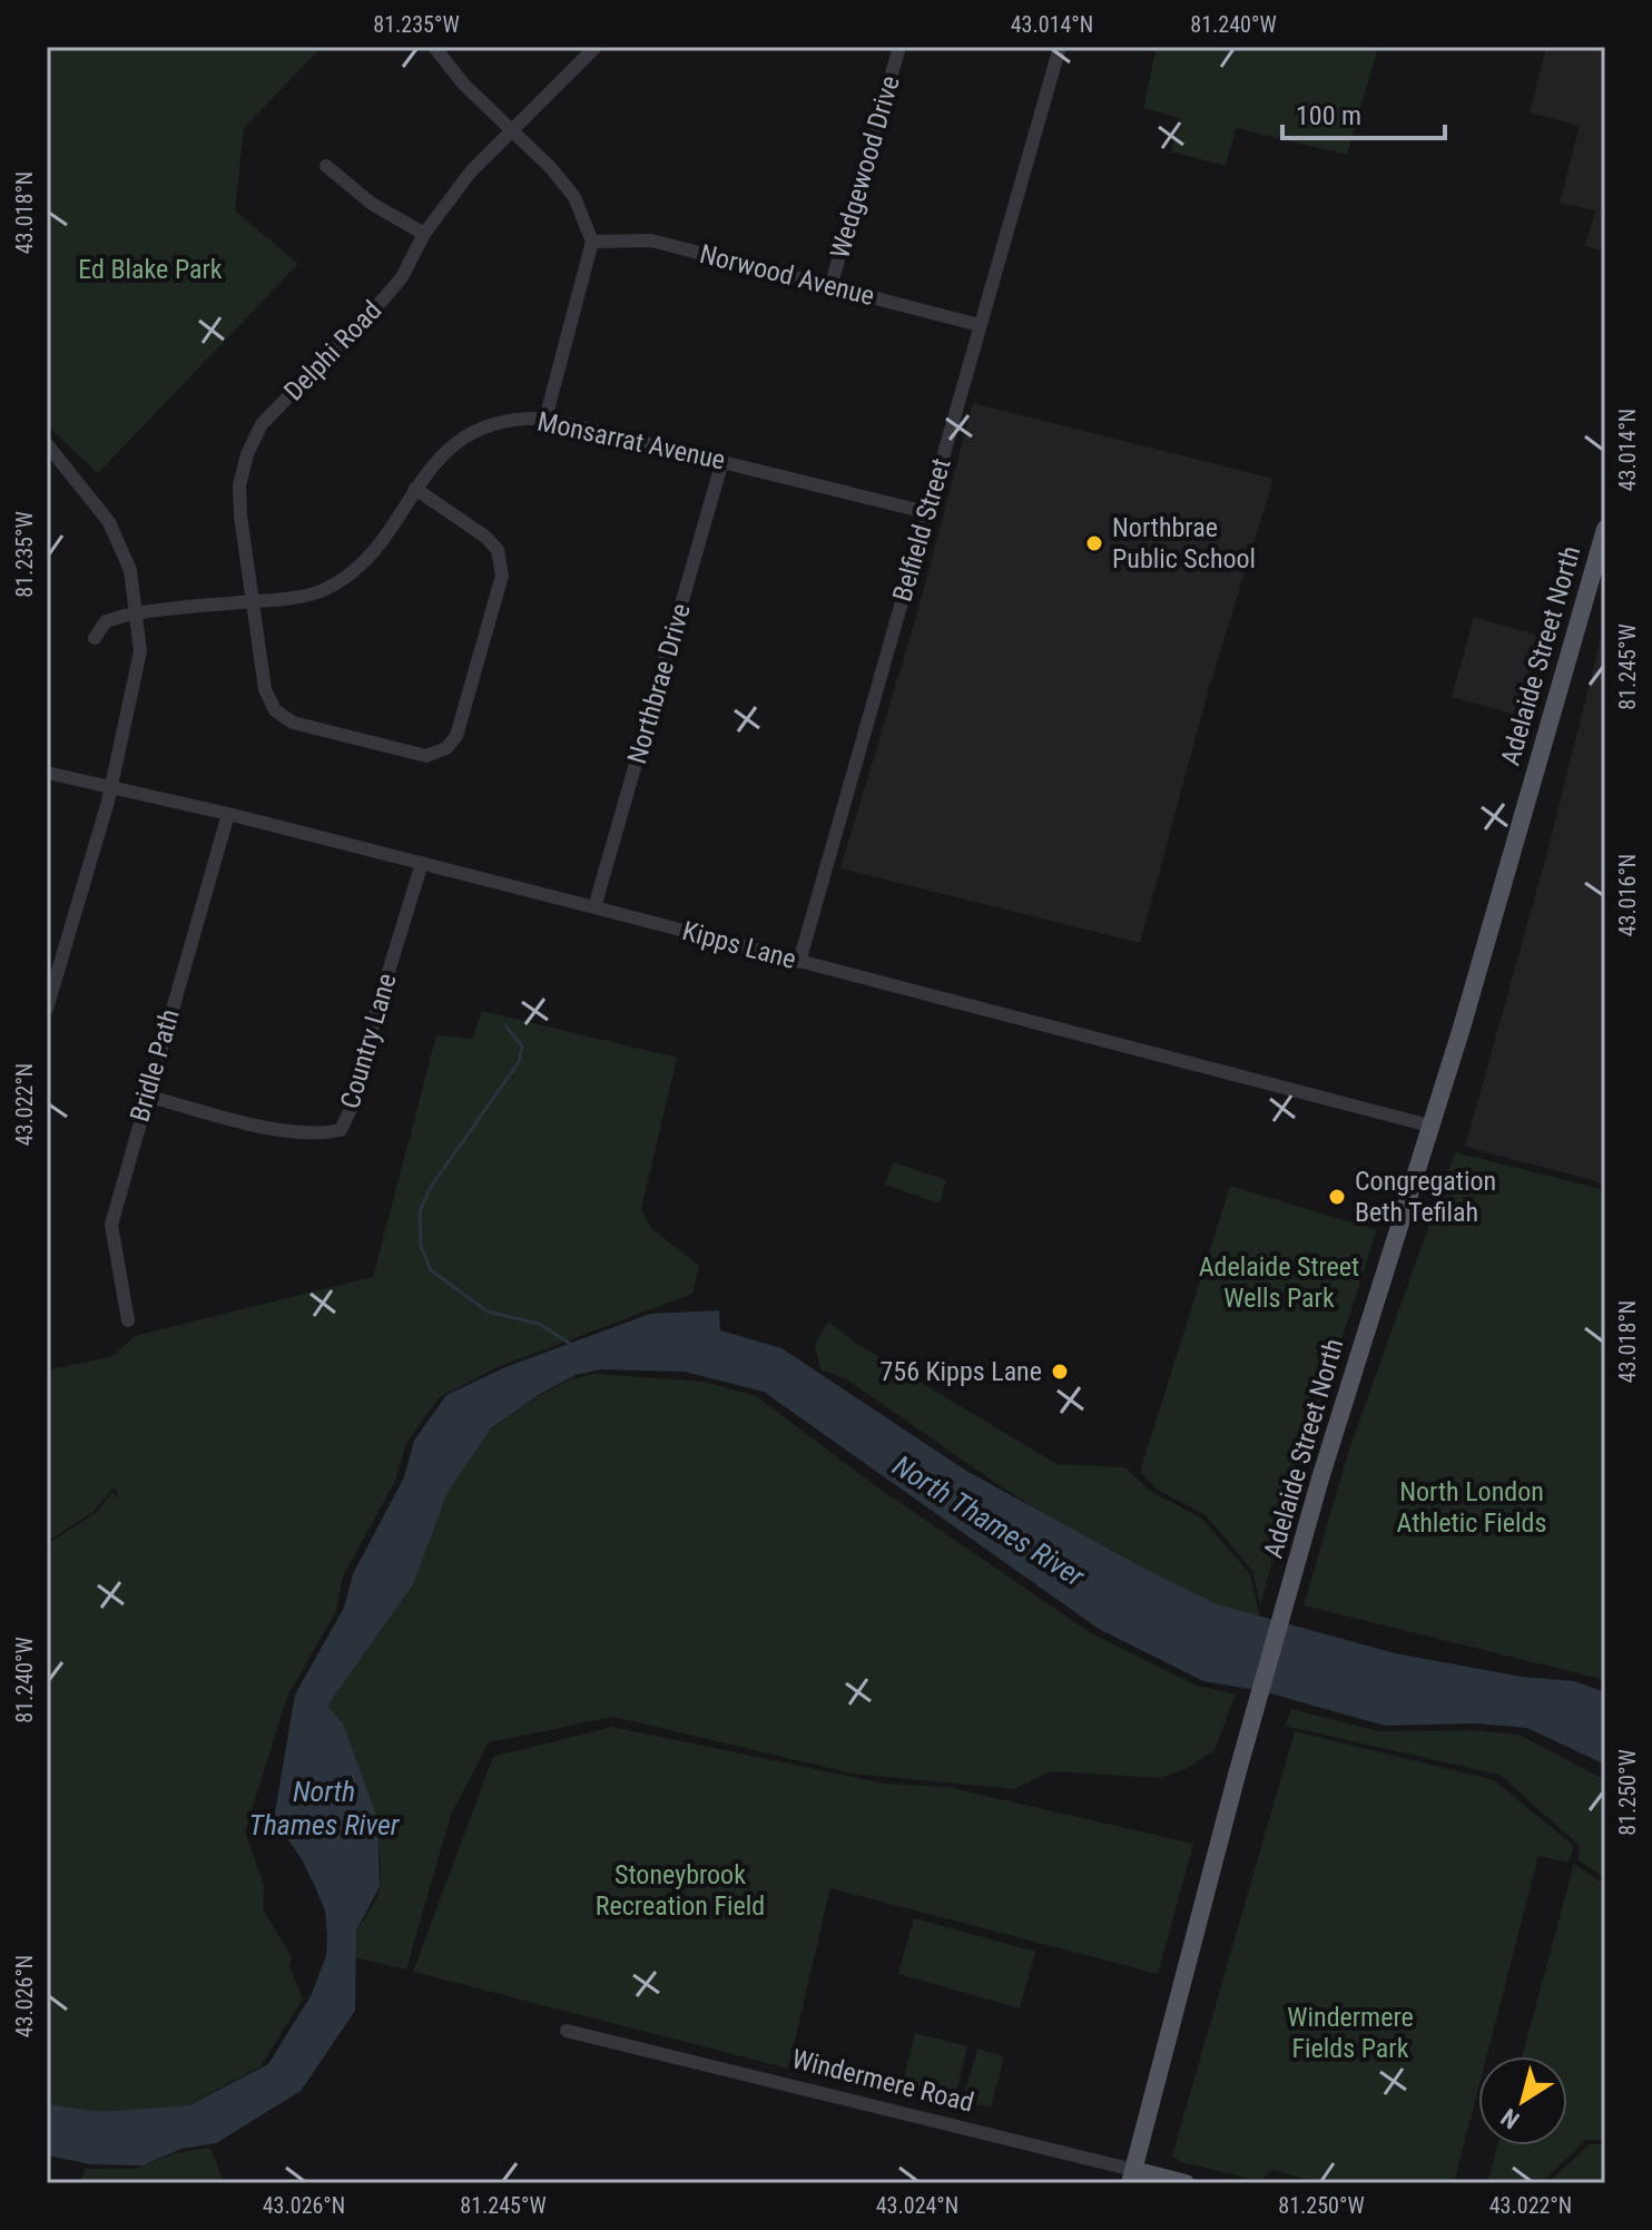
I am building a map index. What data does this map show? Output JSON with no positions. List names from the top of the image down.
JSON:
{
  "streets": {
    "main road": ["Adelaide Street North", "Windermere Road"],
    "street": [
      "Wedgewood Drive",
      "Norwood Avenue",
      "Delphi Road",
      "Monsarrat Avenue",
      "Belfield Street",
      "Northbrae Drive",
      "Kipps Lane",
      "Country Lane",
      "Bridle Path"
    ]
  },
  "crossings": [
    ["Wedgewood Drive", "Norwood Avenue"],
    ["Norwood Avenue", "Belfield Street"],
    ["Delphi Road", "Monsarrat Avenue"],
    ["Monsarrat Avenue", "Belfield Street"],
    ["Monsarrat Avenue", "Northbrae Drive"],
    ["Belfield Street", "Kipps Lane"],
    ["Adelaide Street North", "Kipps Lane"],
    ["Adelaide Street North", "Windermere Road"],
    ["Northbrae Drive", "Kipps Lane"],
    ["Kipps Lane", "Country Lane"],
    ["Kipps Lane", "Bridle Path"],
    ["Country Lane", "Bridle Path"]
  ],
  "water": ["North Thames River"],
  "parks": [
    "Ed Blake Park",
    "Adelaide Street Wells Park",
    "North London Athletic Fields",
    "Stoneybrook Recreation Field",
    "Windermere Fields Park"
  ],
  "places": ["Northbrae Public School", "Congregation Beth Tefilah", "756 Kipps Lane"],
  "scale_bar": "100 m",
  "north": "bottom left",
  "coordinates": [
    "81.235°W",
    "43.014°N",
    "81.240°W",
    "43.018°N",
    "81.245°W",
    "43.016°N",
    "43.022°N",
    "81.250°W",
    "43.026°N",
    "43.024°N"
  ]
}
